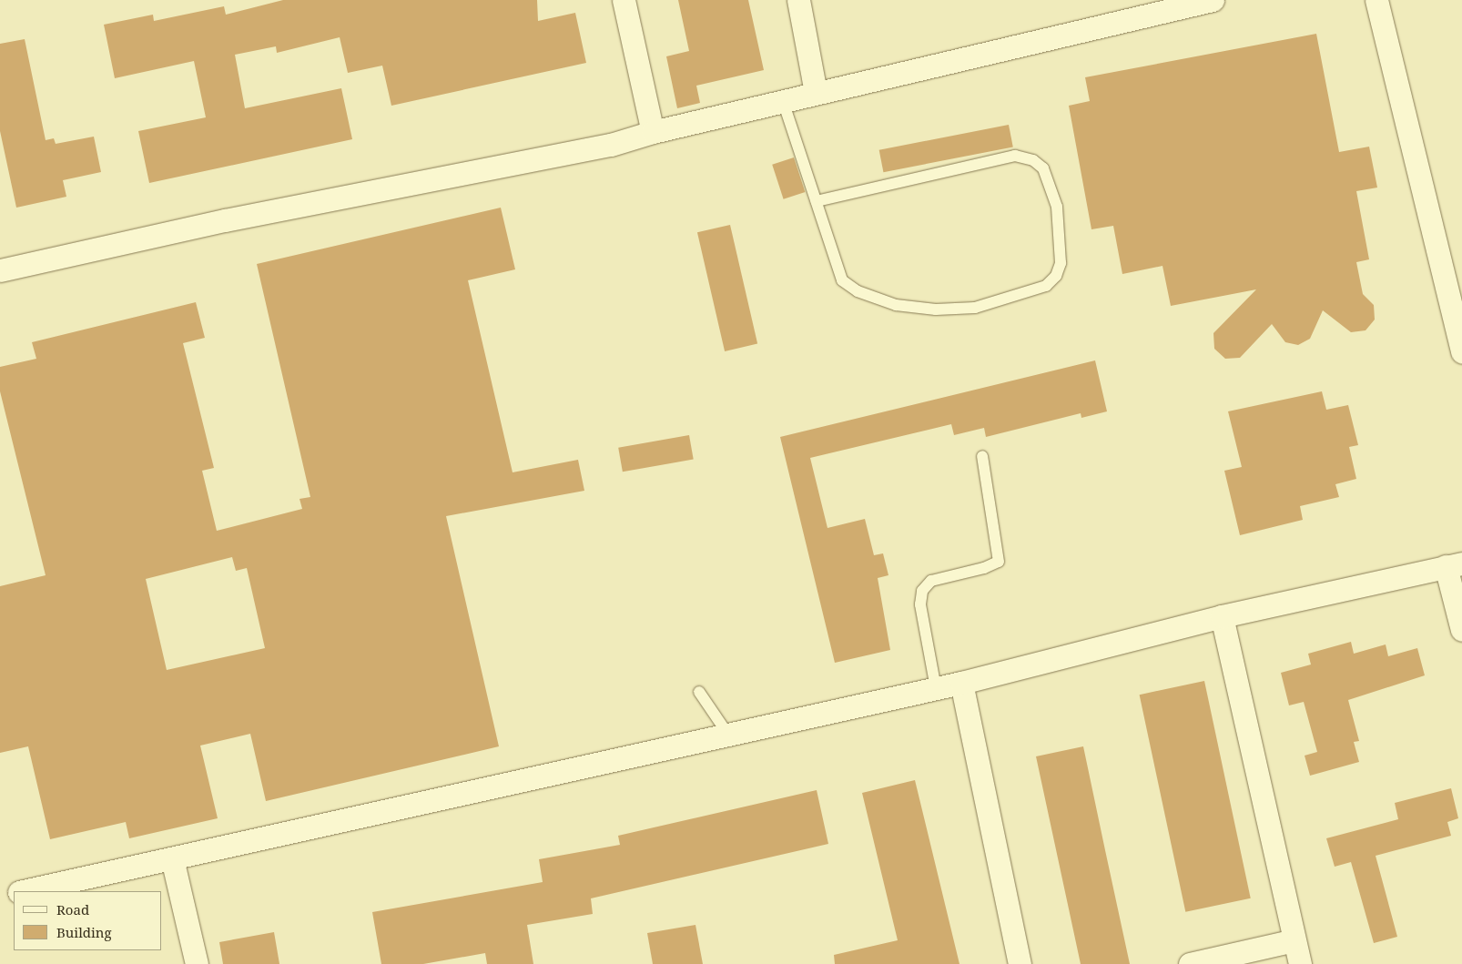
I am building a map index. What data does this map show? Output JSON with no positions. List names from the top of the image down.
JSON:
{
  "legend": ["Road", "Building"]
}
